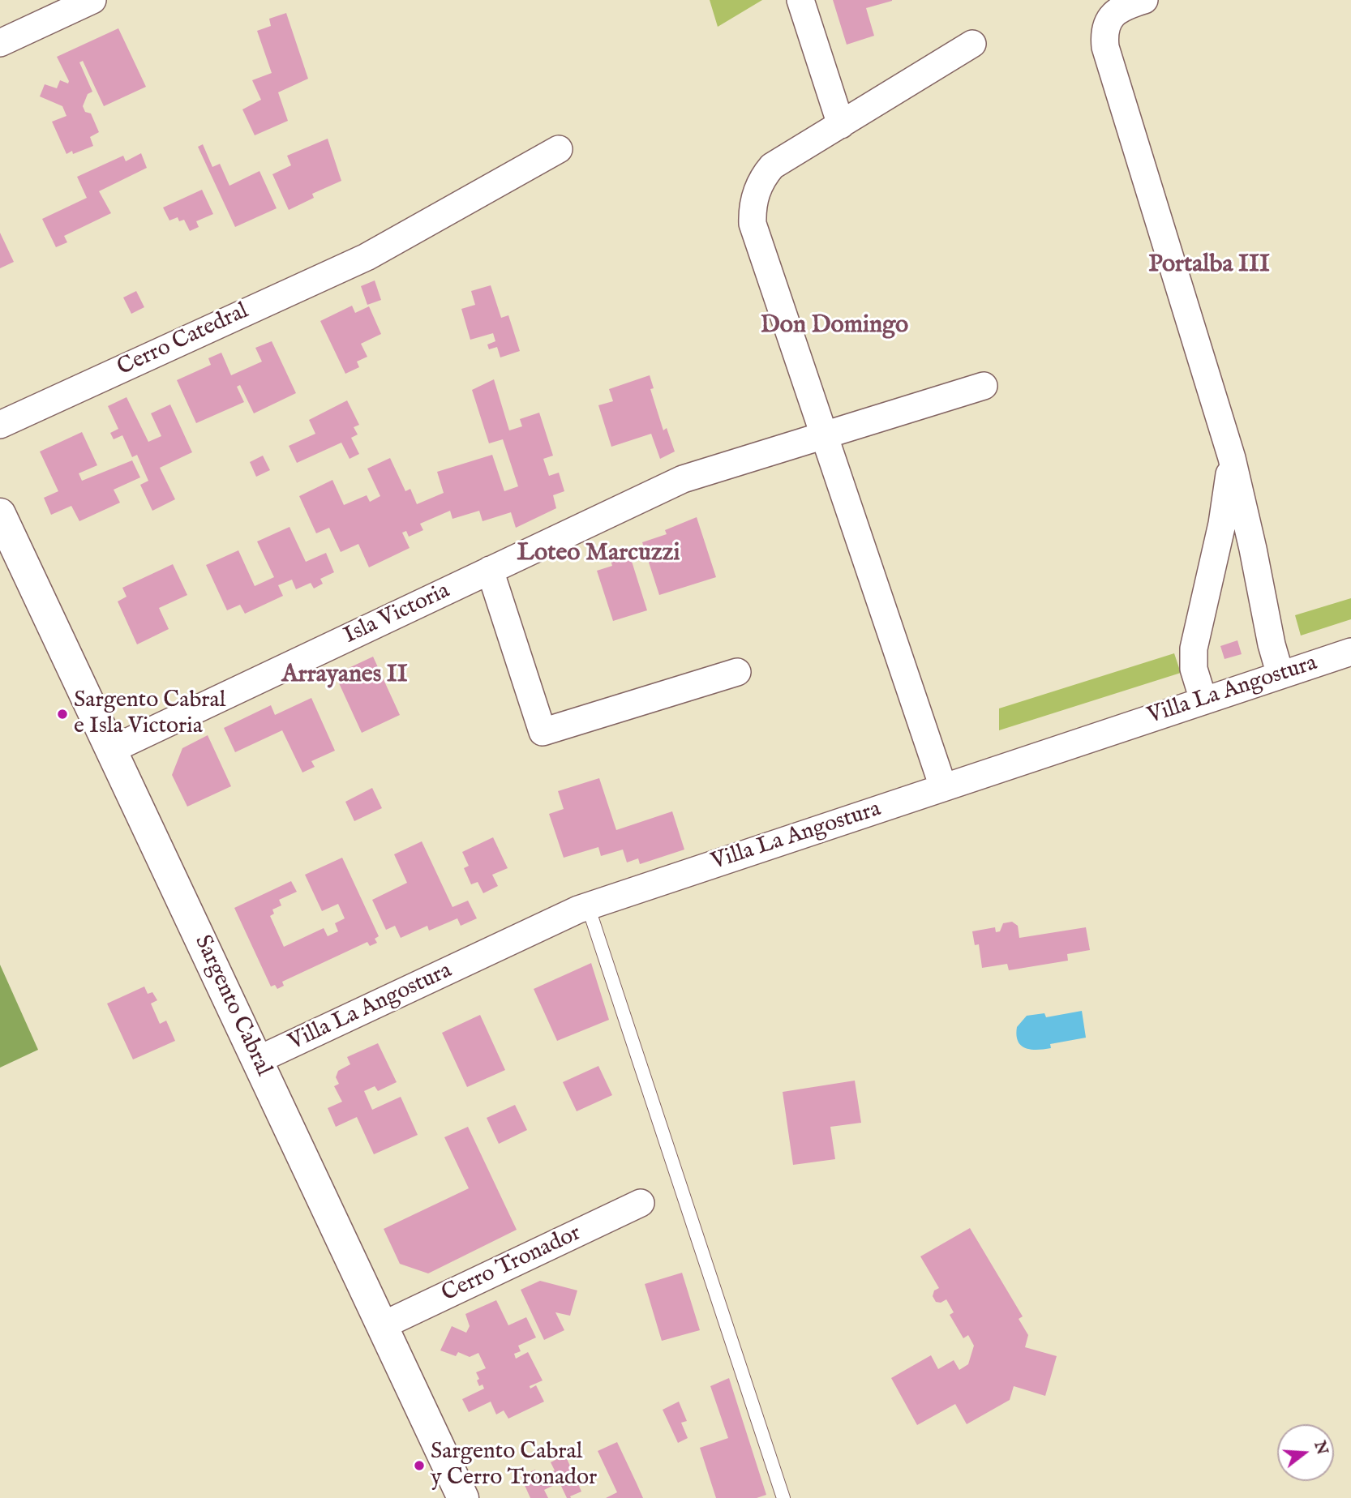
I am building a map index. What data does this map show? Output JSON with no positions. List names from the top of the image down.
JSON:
{
  "streets": {
    "main road": ["Sargento Cabral"],
    "street": [
      "Cerro Catedral",
      "Isla Victoria",
      "Villa La Angostura",
      "Cerro Tronador"
    ]
  },
  "crossings": [
    ["Isla Victoria", "Sargento Cabral"],
    ["Villa La Angostura", "Sargento Cabral"],
    ["Sargento Cabral", "Cerro Tronador"]
  ],
  "districts": [
    "Portalba III",
    "Don Domingo",
    "Loteo Marcuzzi",
    "Arrayanes II"
  ],
  "places": ["Sargento Cabral e Isla Victoria", "Sargento Cabral y Cerro Tronador"],
  "north": "right"
}
